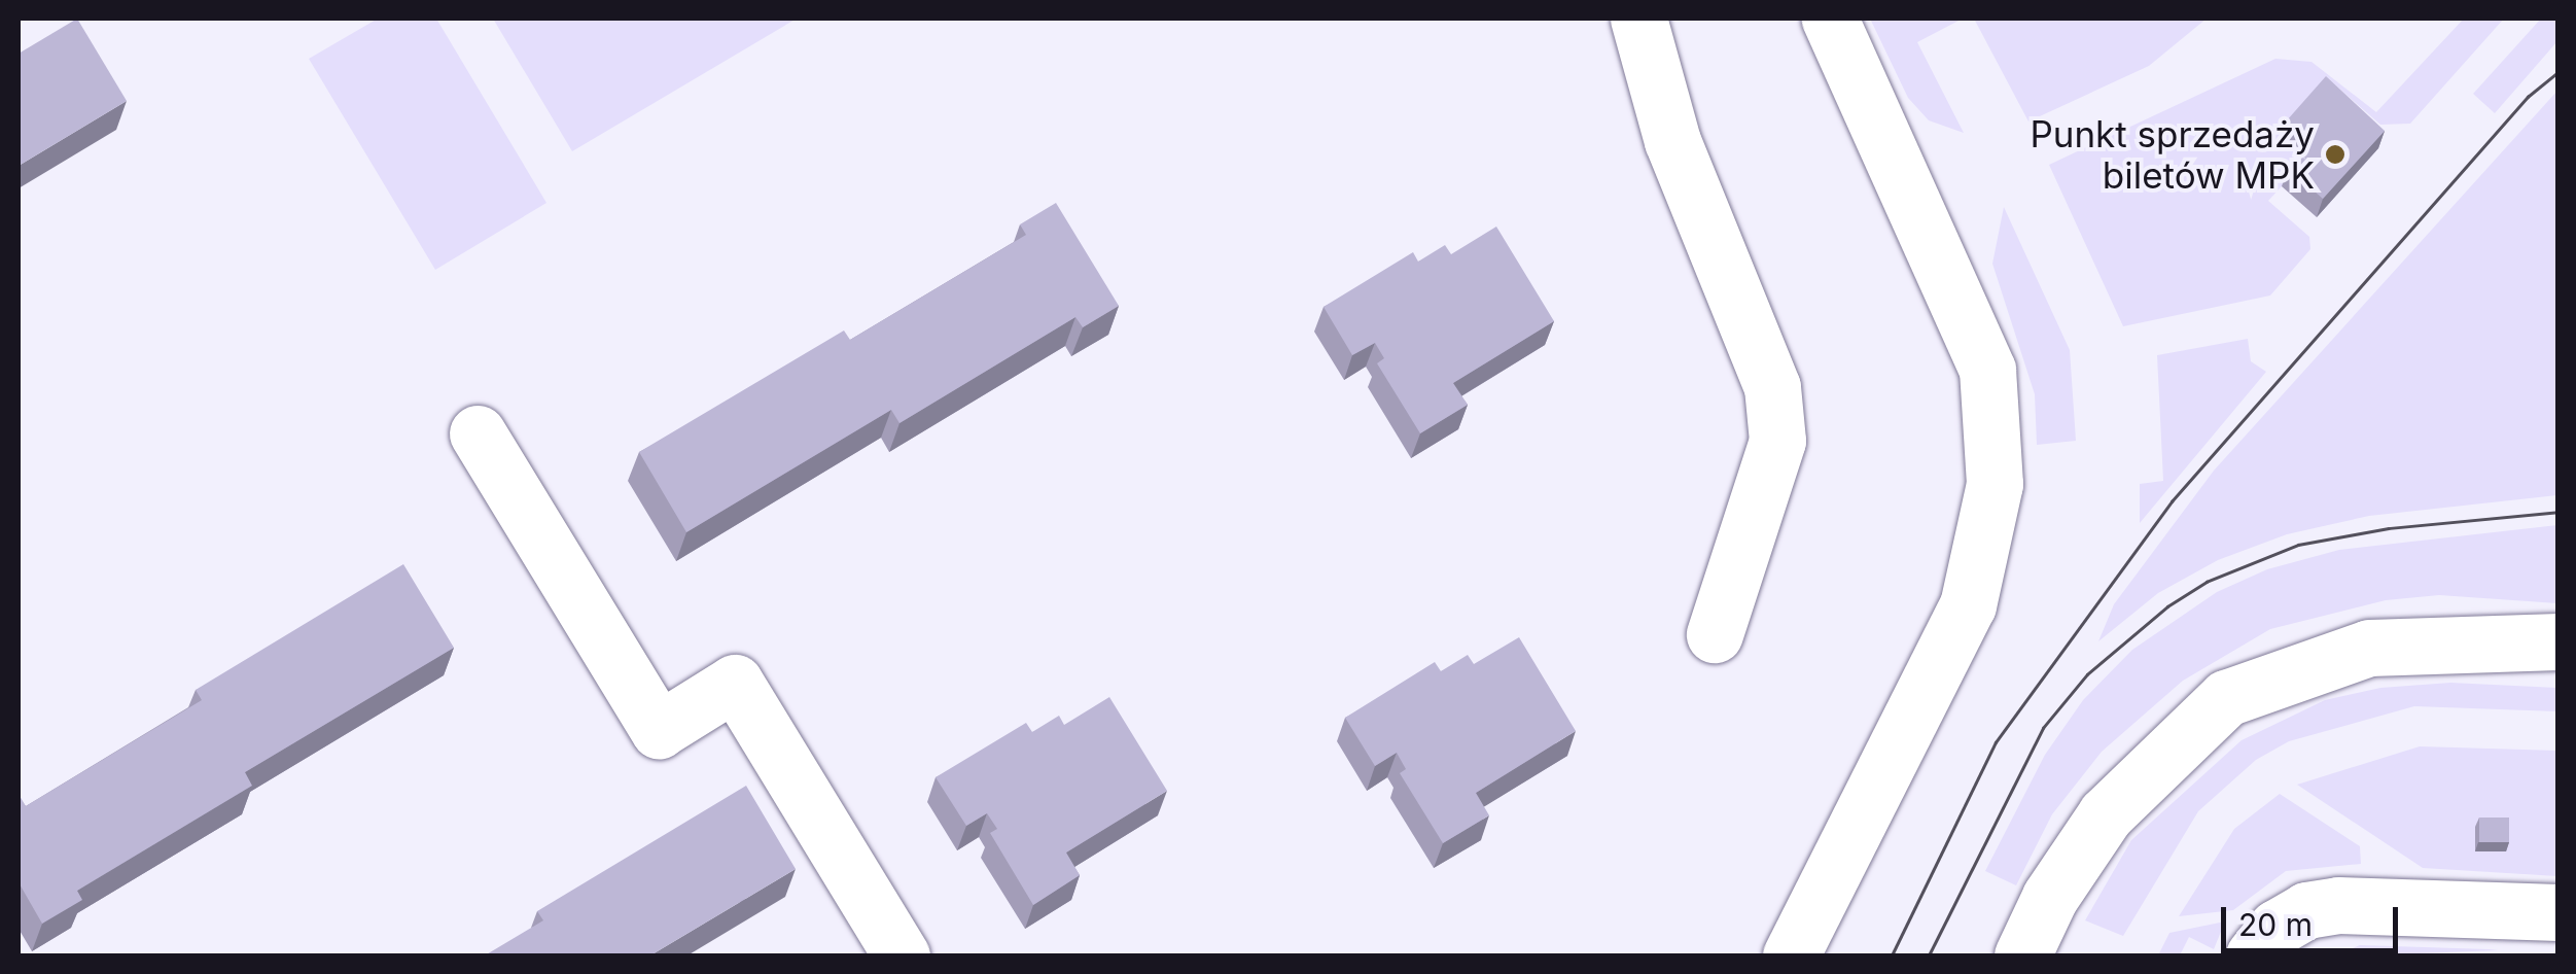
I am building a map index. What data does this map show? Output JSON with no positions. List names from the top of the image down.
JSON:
{
  "places": ["Punkt sprzedaży biletów MPK"],
  "scale_bar": "20 m"
}
